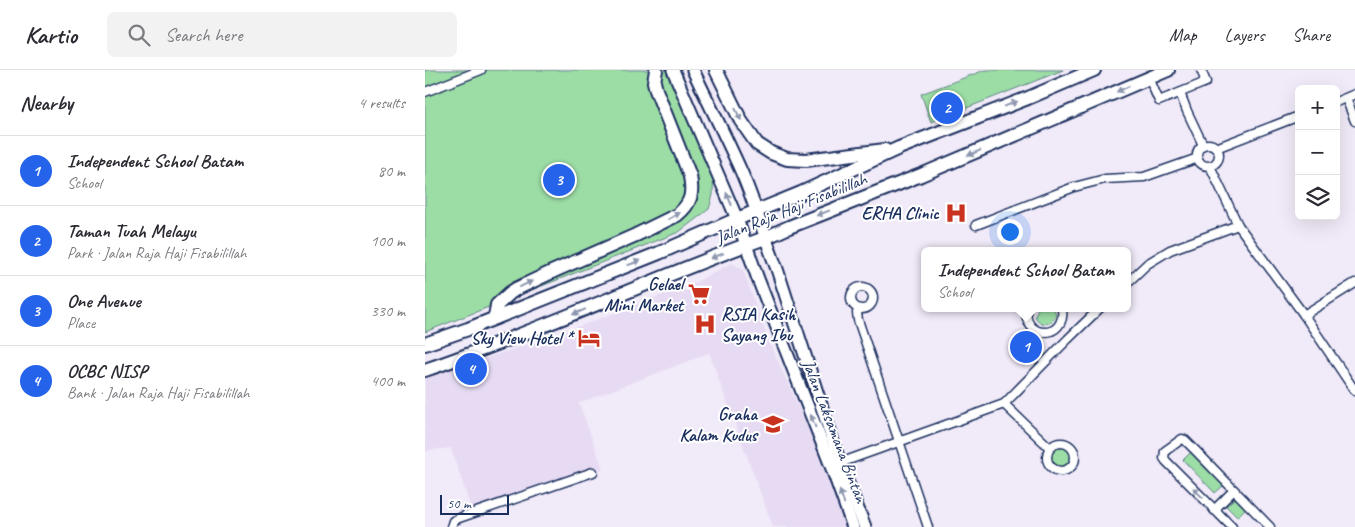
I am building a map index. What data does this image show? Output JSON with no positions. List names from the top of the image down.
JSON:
{
  "streets": {
    "main road": ["Jalan Raja Haji Fisabilillah", "Jalan Laksamana Bintan"]
  },
  "crossings": [
    ["Jalan Raja Haji Fisabilillah", "Jalan Laksamana Bintan"]
  ],
  "places": {
    "hospital": ["ERHA Clinic", "RSIA Kasih Sayang Ibu"],
    "supermarket": ["Gelael Mini Market"],
    "hotel": ["Sky View Hotel *"],
    "school or university": ["Graha Kalam Kudus"]
  },
  "scale_bar": "50 m",
  "page": {
    "header": "Kartio",
    "search": "Search here",
    "nav": ["Map", "Layers", "Share"],
    "heading": ["Nearby", "4 results"],
    "map_buttons": ["+", "−"],
    "pins": [
      "2",
      "3",
      "1",
      "4"
    ],
    "list": [
      {
        "mark": "1",
        "name": "Independent School Batam",
        "note": "School",
        "value": "80 m"
      },
      {
        "mark": "2",
        "name": "Taman Tuah Melayu",
        "note": "Park · Jalan Raja Haji Fisabilillah",
        "value": "100 m"
      },
      {
        "mark": "3",
        "name": "One Avenue",
        "note": "Place",
        "value": "330 m"
      },
      {
        "mark": "4",
        "name": "OCBC NISP",
        "note": "Bank · Jalan Raja Haji Fisabilillah",
        "value": "400 m"
      }
    ],
    "popup": ["Independent School Batam", "School"],
    "scale": "50 m"
  }
}
